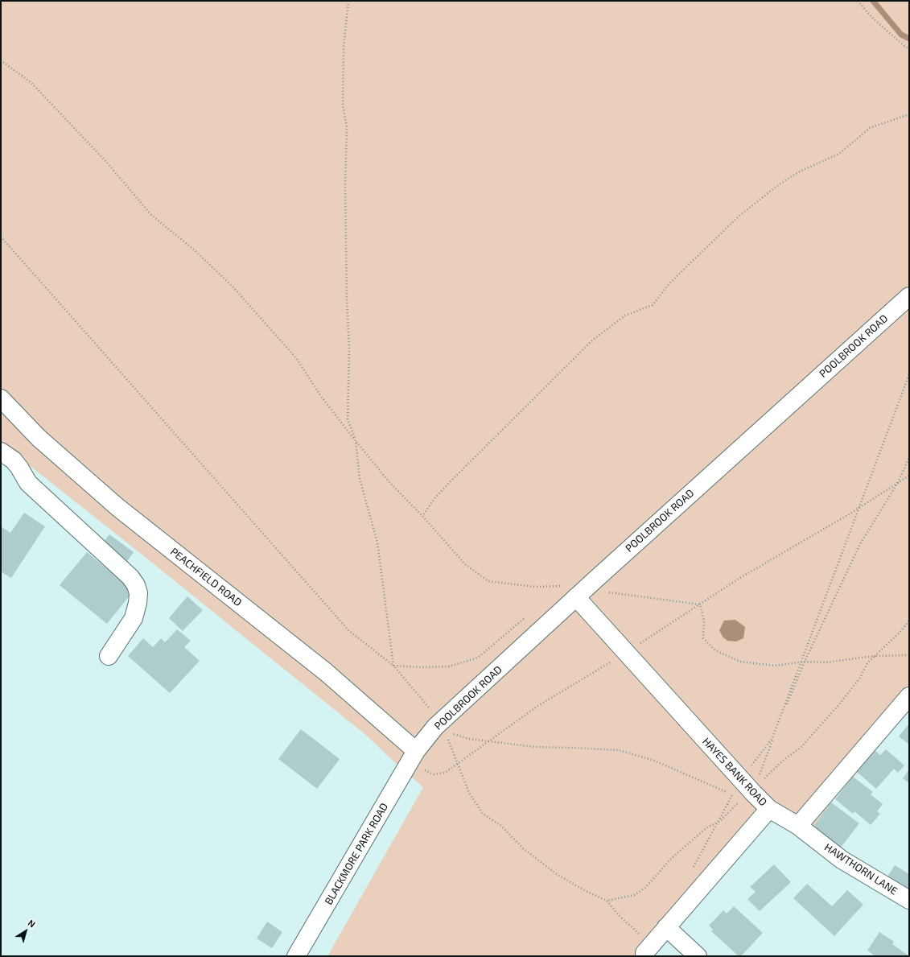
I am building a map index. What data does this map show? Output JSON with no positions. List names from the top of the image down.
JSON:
{
  "streets": {
    "street": [
      "POOLBROOK ROAD",
      "PEACHFIELD ROAD",
      "HAYES BANK ROAD",
      "BLACKMORE PARK ROAD",
      "HAWTHORN LANE"
    ]
  },
  "crossings": [
    ["POOLBROOK ROAD", "PEACHFIELD ROAD"],
    ["POOLBROOK ROAD", "HAYES BANK ROAD"],
    ["POOLBROOK ROAD", "BLACKMORE PARK ROAD"],
    ["PEACHFIELD ROAD", "BLACKMORE PARK ROAD"],
    ["HAYES BANK ROAD", "HAWTHORN LANE"]
  ],
  "north": "top right"
}
